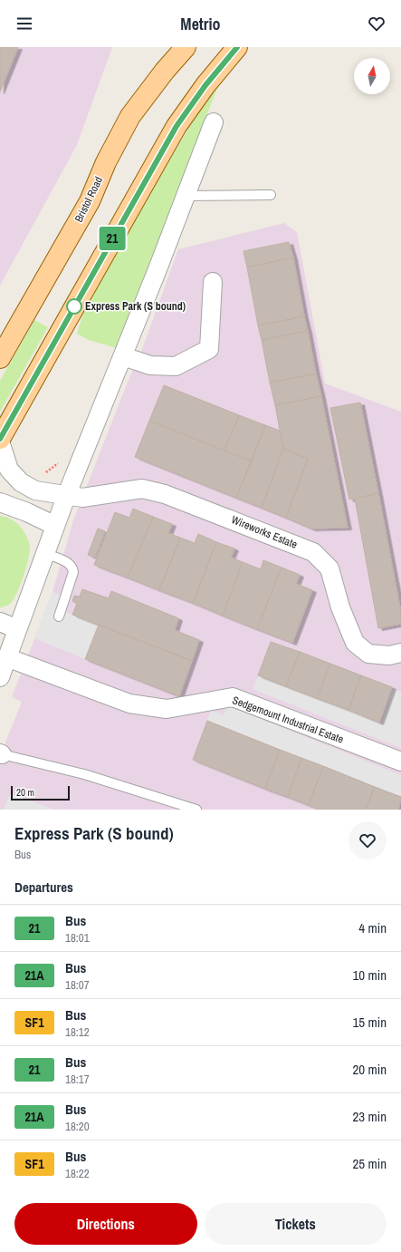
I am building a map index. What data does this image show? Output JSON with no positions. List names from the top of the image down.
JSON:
{
  "streets": {
    "main road": ["Bristol Road"],
    "street": ["Wireworks Estate", "Sedgemount Industrial Estate"]
  },
  "places": ["Express Park (S bound)"],
  "lines": ["bus line 21"],
  "scale_bar": "20 m",
  "north": "top",
  "page": {
    "header": "Metrio",
    "on_map": "21",
    "scale": "20 m",
    "heading": [
      ["Express Park (S bound)", "Bus"],
      "Departures"
    ],
    "list": [
      {
        "mark": "21",
        "name": "Bus",
        "note": "18:01",
        "value": "4 min"
      },
      {
        "mark": "21A",
        "name": "Bus",
        "note": "18:07",
        "value": "10 min"
      },
      {
        "mark": "SF1",
        "name": "Bus",
        "note": "18:12",
        "value": "15 min"
      },
      {
        "mark": "21",
        "name": "Bus",
        "note": "18:17",
        "value": "20 min"
      },
      {
        "mark": "21A",
        "name": "Bus",
        "note": "18:20",
        "value": "23 min"
      },
      {
        "mark": "SF1",
        "name": "Bus",
        "note": "18:22",
        "value": "25 min"
      }
    ],
    "buttons": ["Directions", "Tickets"]
  }
}
